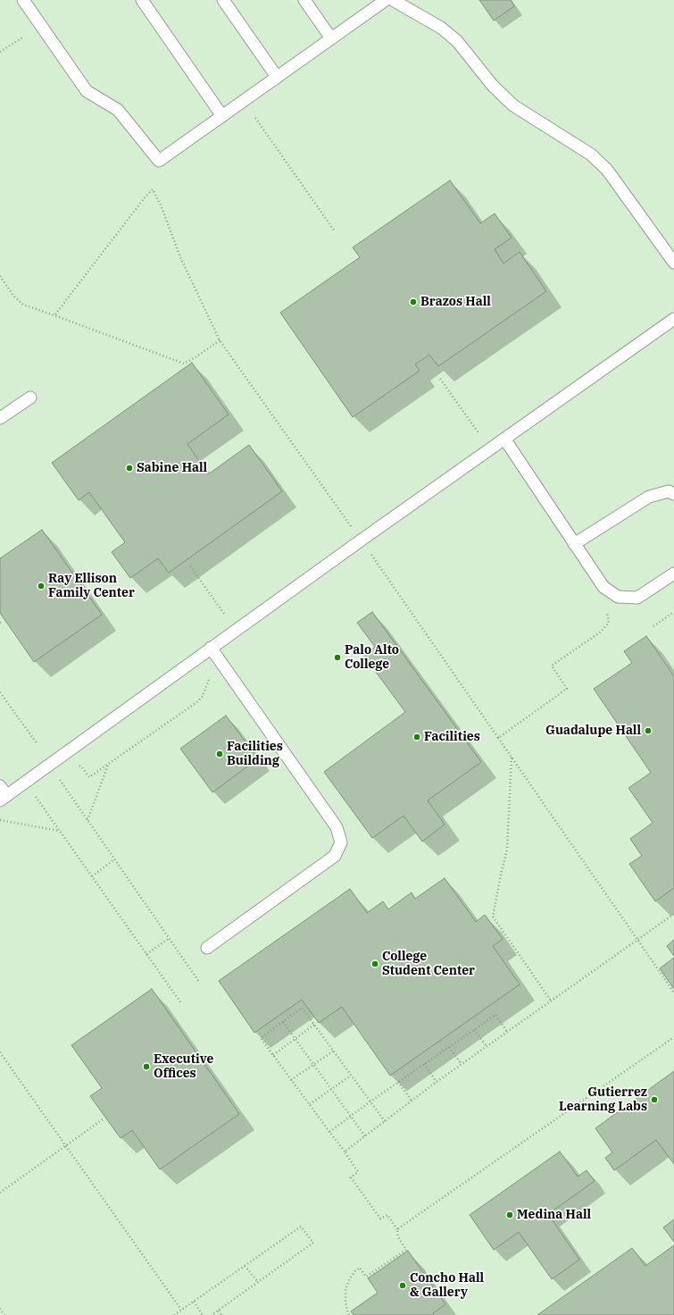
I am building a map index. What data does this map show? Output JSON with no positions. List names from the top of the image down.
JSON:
{
  "places": [
    "Brazos Hall",
    "Sabine Hall",
    "Ray Ellison Family Center",
    "Palo Alto College",
    "Guadalupe Hall",
    "Facilities",
    "Facilities Building",
    "College Student Center",
    "Executive Offices",
    "Gutierrez Learning Labs",
    "Medina Hall",
    "Concho Hall & Gallery"
  ]
}
